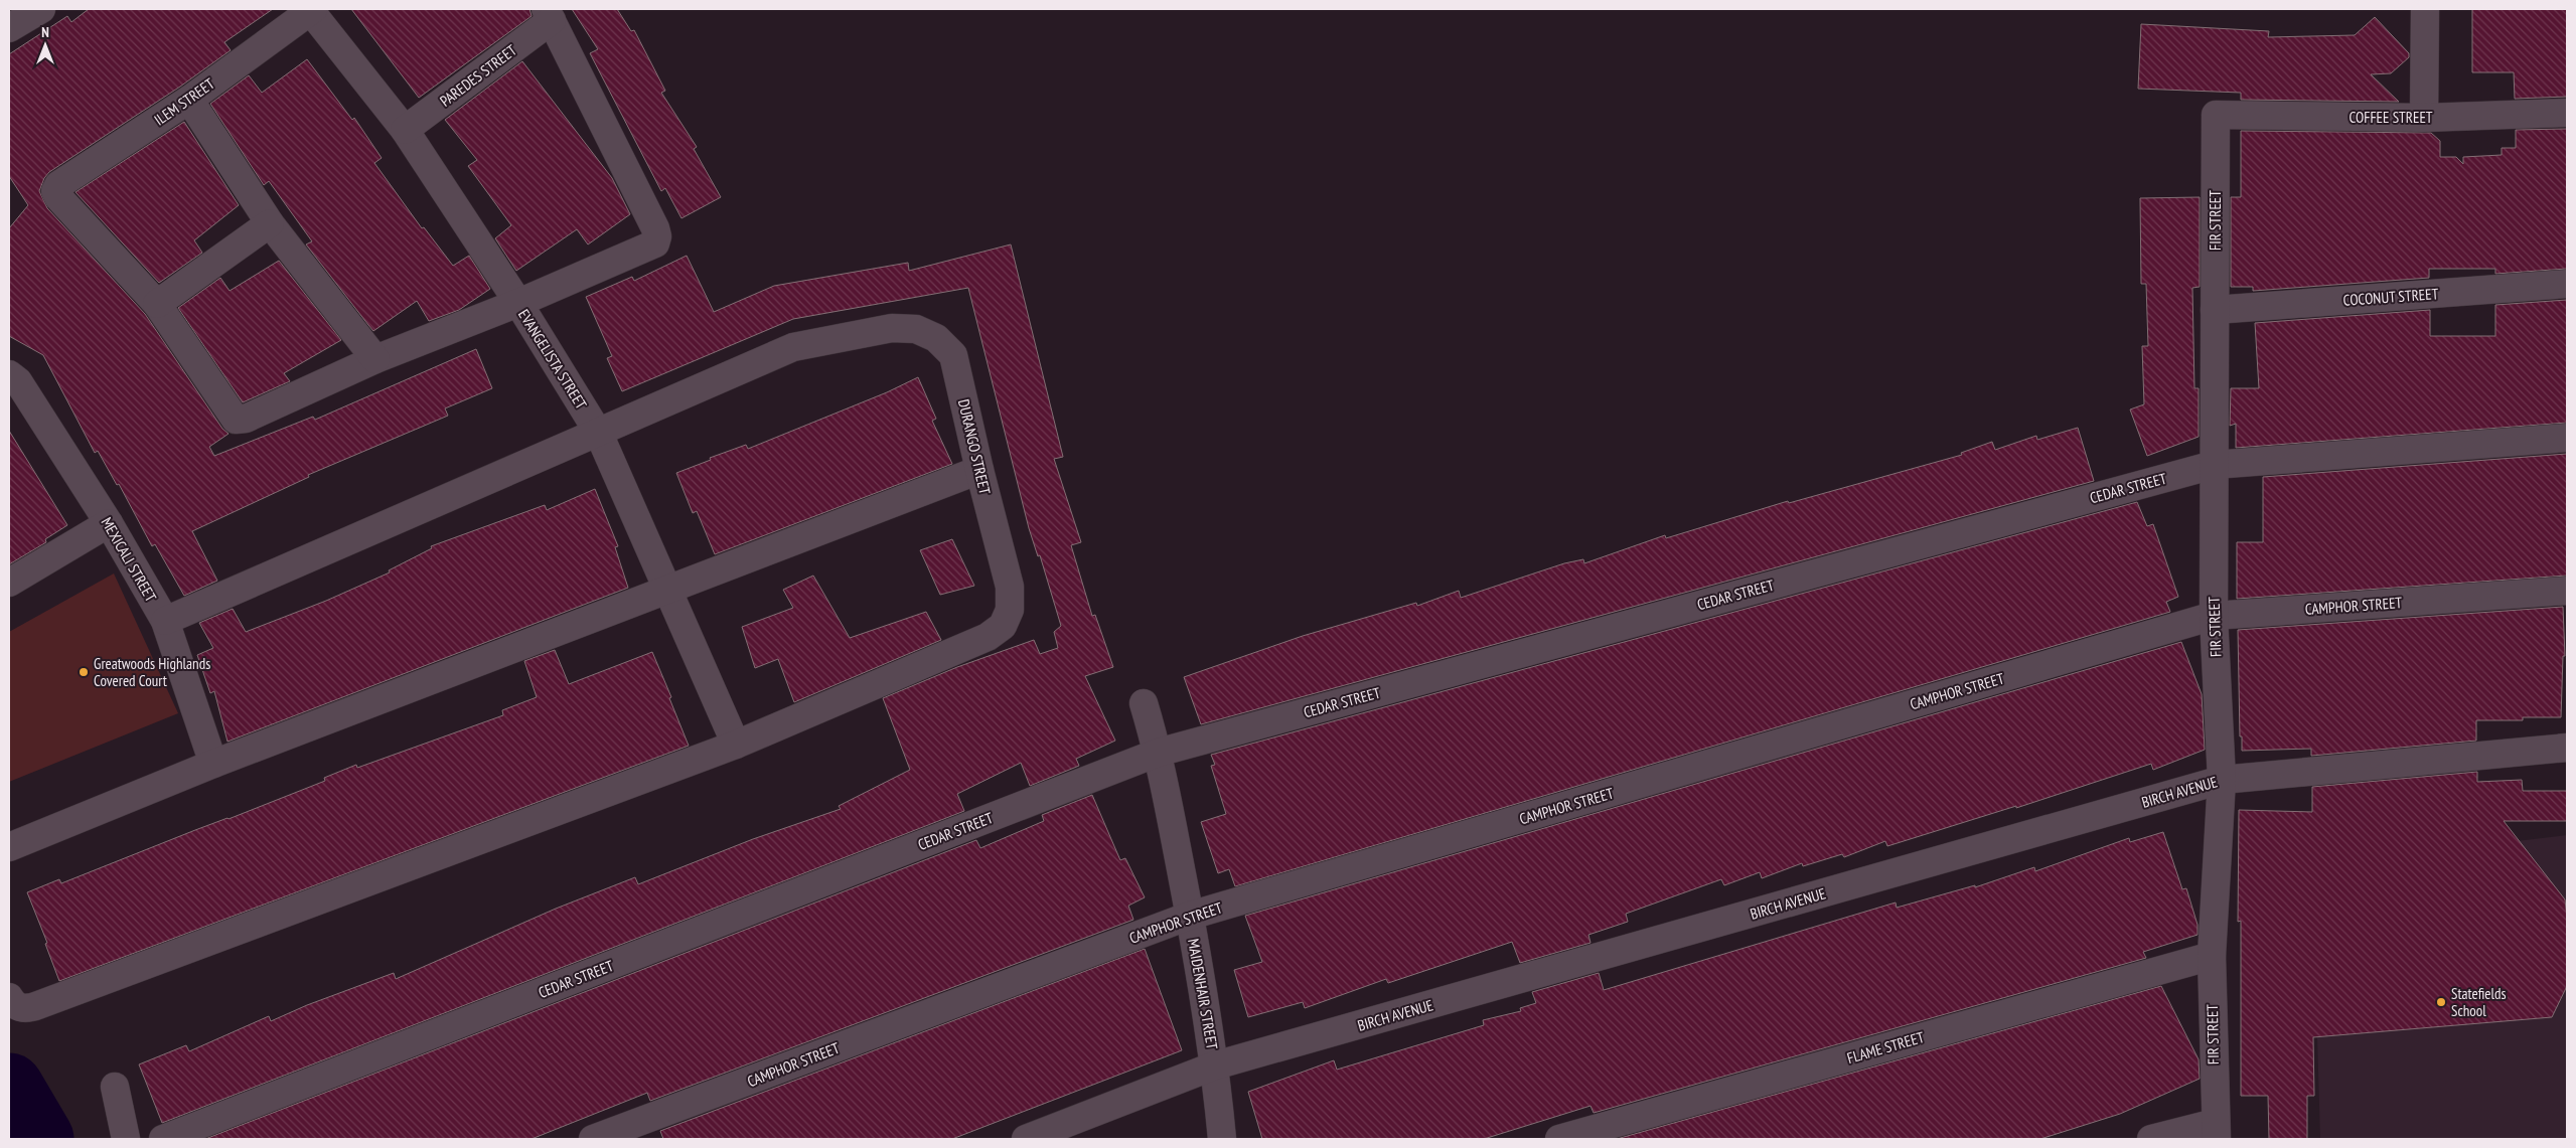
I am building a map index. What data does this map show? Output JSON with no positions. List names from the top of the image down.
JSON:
{
  "streets": {
    "street": [
      "PAREDES STREET",
      "ILEM STREET",
      "COFFEE STREET",
      "FIR STREET",
      "COCONUT STREET",
      "EVANGELISTA STREET",
      "DURANGO STREET",
      "CEDAR STREET",
      "MEXICALI STREET",
      "CAMPHOR STREET",
      "BIRCH AVENUE",
      "MAIDENHAIR STREET",
      "FLAME STREET"
    ]
  },
  "crossings": [
    ["PAREDES STREET", "EVANGELISTA STREET"],
    ["ILEM STREET", "EVANGELISTA STREET"],
    ["COFFEE STREET", "FIR STREET"],
    ["FIR STREET", "COCONUT STREET"],
    ["FIR STREET", "CEDAR STREET"],
    ["FIR STREET", "CAMPHOR STREET"],
    ["FIR STREET", "BIRCH AVENUE"],
    ["FIR STREET", "FLAME STREET"],
    ["EVANGELISTA STREET", "DURANGO STREET"],
    ["DURANGO STREET", "MEXICALI STREET"],
    ["CEDAR STREET", "MAIDENHAIR STREET"],
    ["CAMPHOR STREET", "MAIDENHAIR STREET"],
    ["BIRCH AVENUE", "MAIDENHAIR STREET"]
  ],
  "places": ["Greatwoods Highlands Covered Court", "Statefields School"],
  "north": "top"
}
